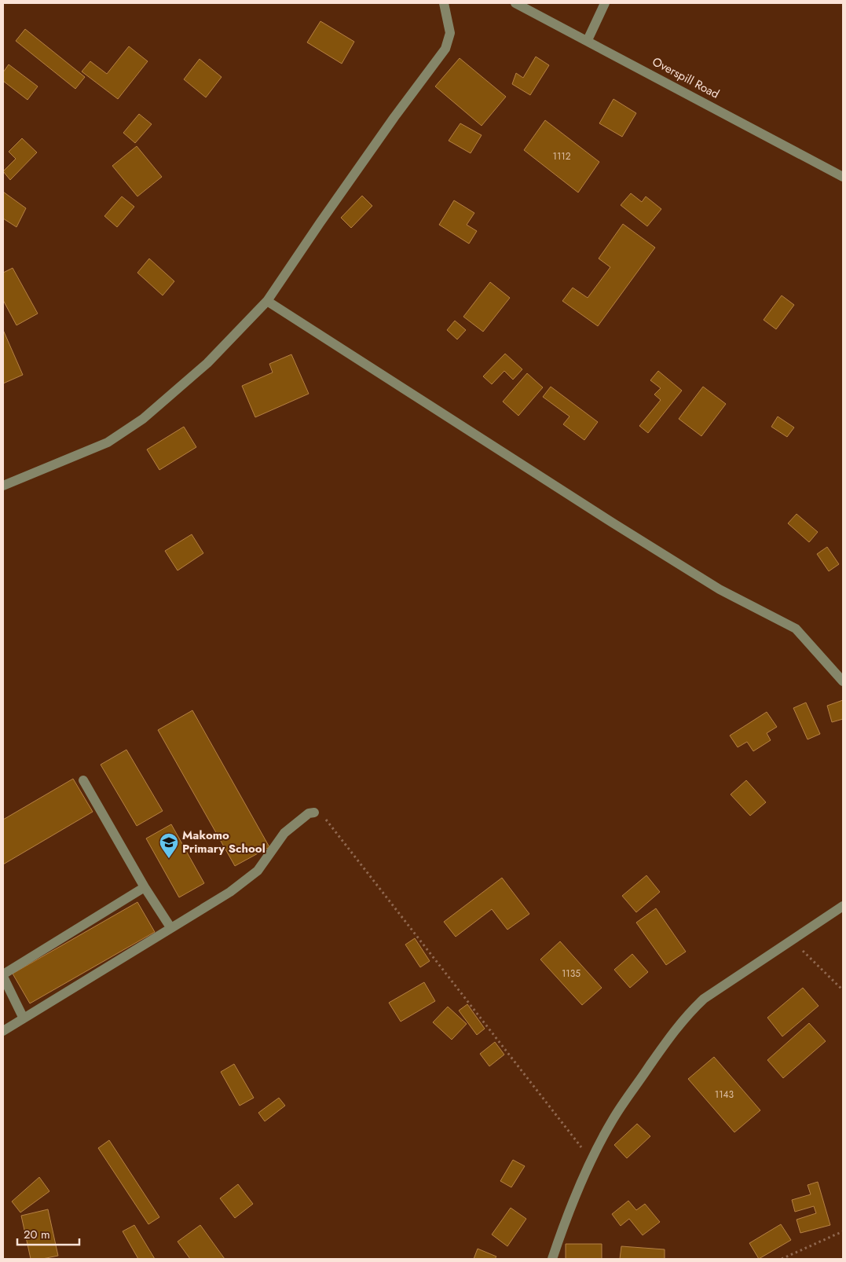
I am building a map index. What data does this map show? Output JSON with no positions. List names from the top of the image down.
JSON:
{
  "streets": {
    "street": ["Overspill Road"]
  },
  "places": {
    "school or university": ["Makomo Primary School"]
  },
  "house_numbers": ["1112", "1135", "1143"],
  "scale_bar": "20 m"
}
